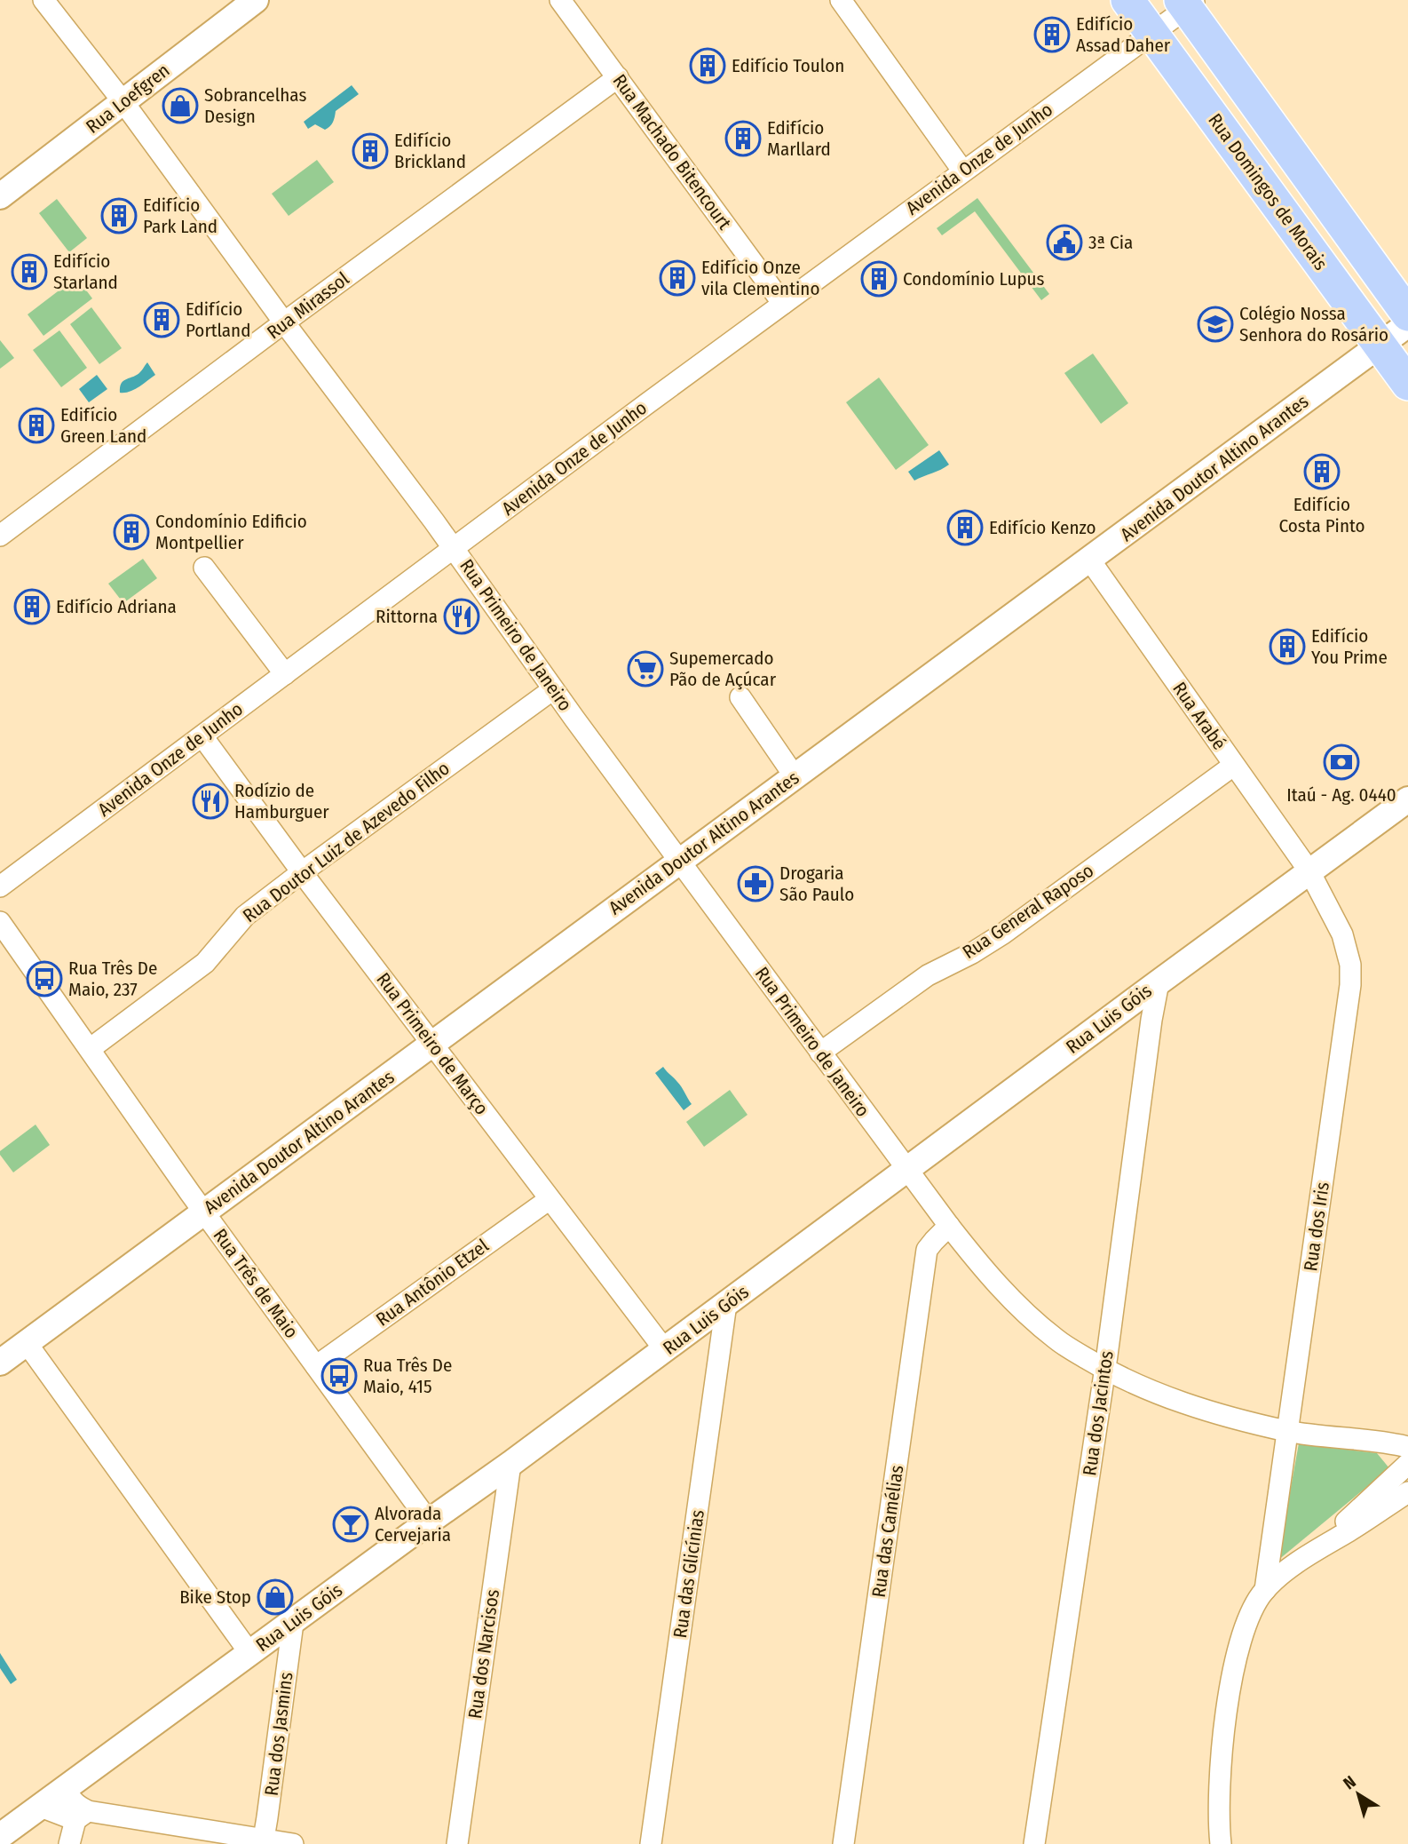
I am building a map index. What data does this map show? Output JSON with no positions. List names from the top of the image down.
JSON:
{
  "streets": {
    "main road": ["Rua Domingos de Morais"],
    "street": [
      "Rua Loefgren",
      "Rua Machado Bitencourt",
      "Avenida Onze de Junho",
      "Rua Mirassol",
      "Avenida Doutor Altino Arantes",
      "Rua Primeiro de Janeiro",
      "Rua Arabé",
      "Rua Doutor Luiz de Azevedo Filho",
      "Rua General Raposo",
      "Rua Luis Góis",
      "Rua Primeiro de Março",
      "Rua dos Iris",
      "Rua Antônio Etzel",
      "Rua Três de Maio",
      "Rua dos Jacintos",
      "Rua das Camélias",
      "Rua das Glicínias",
      "Rua dos Narcisos",
      "Rua dos Jasmins"
    ]
  },
  "crossings": [
    ["Rua Loefgren", "Rua Primeiro de Janeiro"],
    ["Rua Machado Bitencourt", "Avenida Onze de Junho"],
    ["Rua Machado Bitencourt", "Rua Mirassol"],
    ["Avenida Onze de Junho", "Rua Domingos de Morais"],
    ["Avenida Onze de Junho", "Rua Primeiro de Janeiro"],
    ["Avenida Onze de Junho", "Rua Primeiro de Março"],
    ["Rua Domingos de Morais", "Avenida Doutor Altino Arantes"],
    ["Rua Mirassol", "Rua Primeiro de Janeiro"],
    ["Avenida Doutor Altino Arantes", "Rua Primeiro de Janeiro"],
    ["Avenida Doutor Altino Arantes", "Rua Arabé"],
    ["Avenida Doutor Altino Arantes", "Rua Primeiro de Março"],
    ["Avenida Doutor Altino Arantes", "Rua Três de Maio"],
    ["Rua Primeiro de Janeiro", "Rua Doutor Luiz de Azevedo Filho"],
    ["Rua Primeiro de Janeiro", "Rua General Raposo"],
    ["Rua Primeiro de Janeiro", "Rua Luis Góis"],
    ["Rua Primeiro de Janeiro", "Rua dos Iris"],
    ["Rua Primeiro de Janeiro", "Rua dos Jacintos"],
    ["Rua Primeiro de Janeiro", "Rua das Camélias"],
    ["Rua Arabé", "Rua General Raposo"],
    ["Rua Arabé", "Rua Luis Góis"],
    ["Rua Arabé", "Rua dos Iris"],
    ["Rua Doutor Luiz de Azevedo Filho", "Rua Primeiro de Março"],
    ["Rua Doutor Luiz de Azevedo Filho", "Rua Três de Maio"],
    ["Rua Luis Góis", "Rua Primeiro de Março"],
    ["Rua Luis Góis", "Rua dos Iris"],
    ["Rua Luis Góis", "Rua Três de Maio"],
    ["Rua Luis Góis", "Rua dos Jacintos"],
    ["Rua Luis Góis", "Rua das Glicínias"],
    ["Rua Luis Góis", "Rua dos Narcisos"],
    ["Rua Luis Góis", "Rua dos Jasmins"],
    ["Rua Primeiro de Março", "Rua Antônio Etzel"],
    ["Rua Antônio Etzel", "Rua Três de Maio"]
  ],
  "places": {
    "building": [
      "Edifício Assad Daher",
      "Edifício Toulon",
      "Edifício Marllard",
      "Edifício Brickland",
      "Edifício Park Land",
      "Edifício Starland",
      "Edifício Onze vila Clementino",
      "Condomínio Lupus",
      "Edifício Portland",
      "Edifício Green Land",
      "Edifício Costa Pinto",
      "Edifício Kenzo",
      "Condomínio Edificio Montpellier",
      "Edifício Adriana",
      "Edifício You Prime"
    ],
    "shop": ["Sobrancelhas Design", "Bike Stop"],
    "public building": ["3ª Cia"],
    "school or university": ["Colégio Nossa Senhora do Rosário"],
    "restaurant": ["Rittorna", "Rodízio de Hamburguer"],
    "supermarket": ["Supemercado Pão de Açúcar"],
    "bank": ["Itaú - Ag. 0440"],
    "pharmacy": ["Drogaria São Paulo"],
    "bus stop": ["Rua Três De Maio, 237", "Rua Três De Maio, 415"],
    "bar": ["Alvorada Cervejaria"]
  },
  "north": "top left"
}
